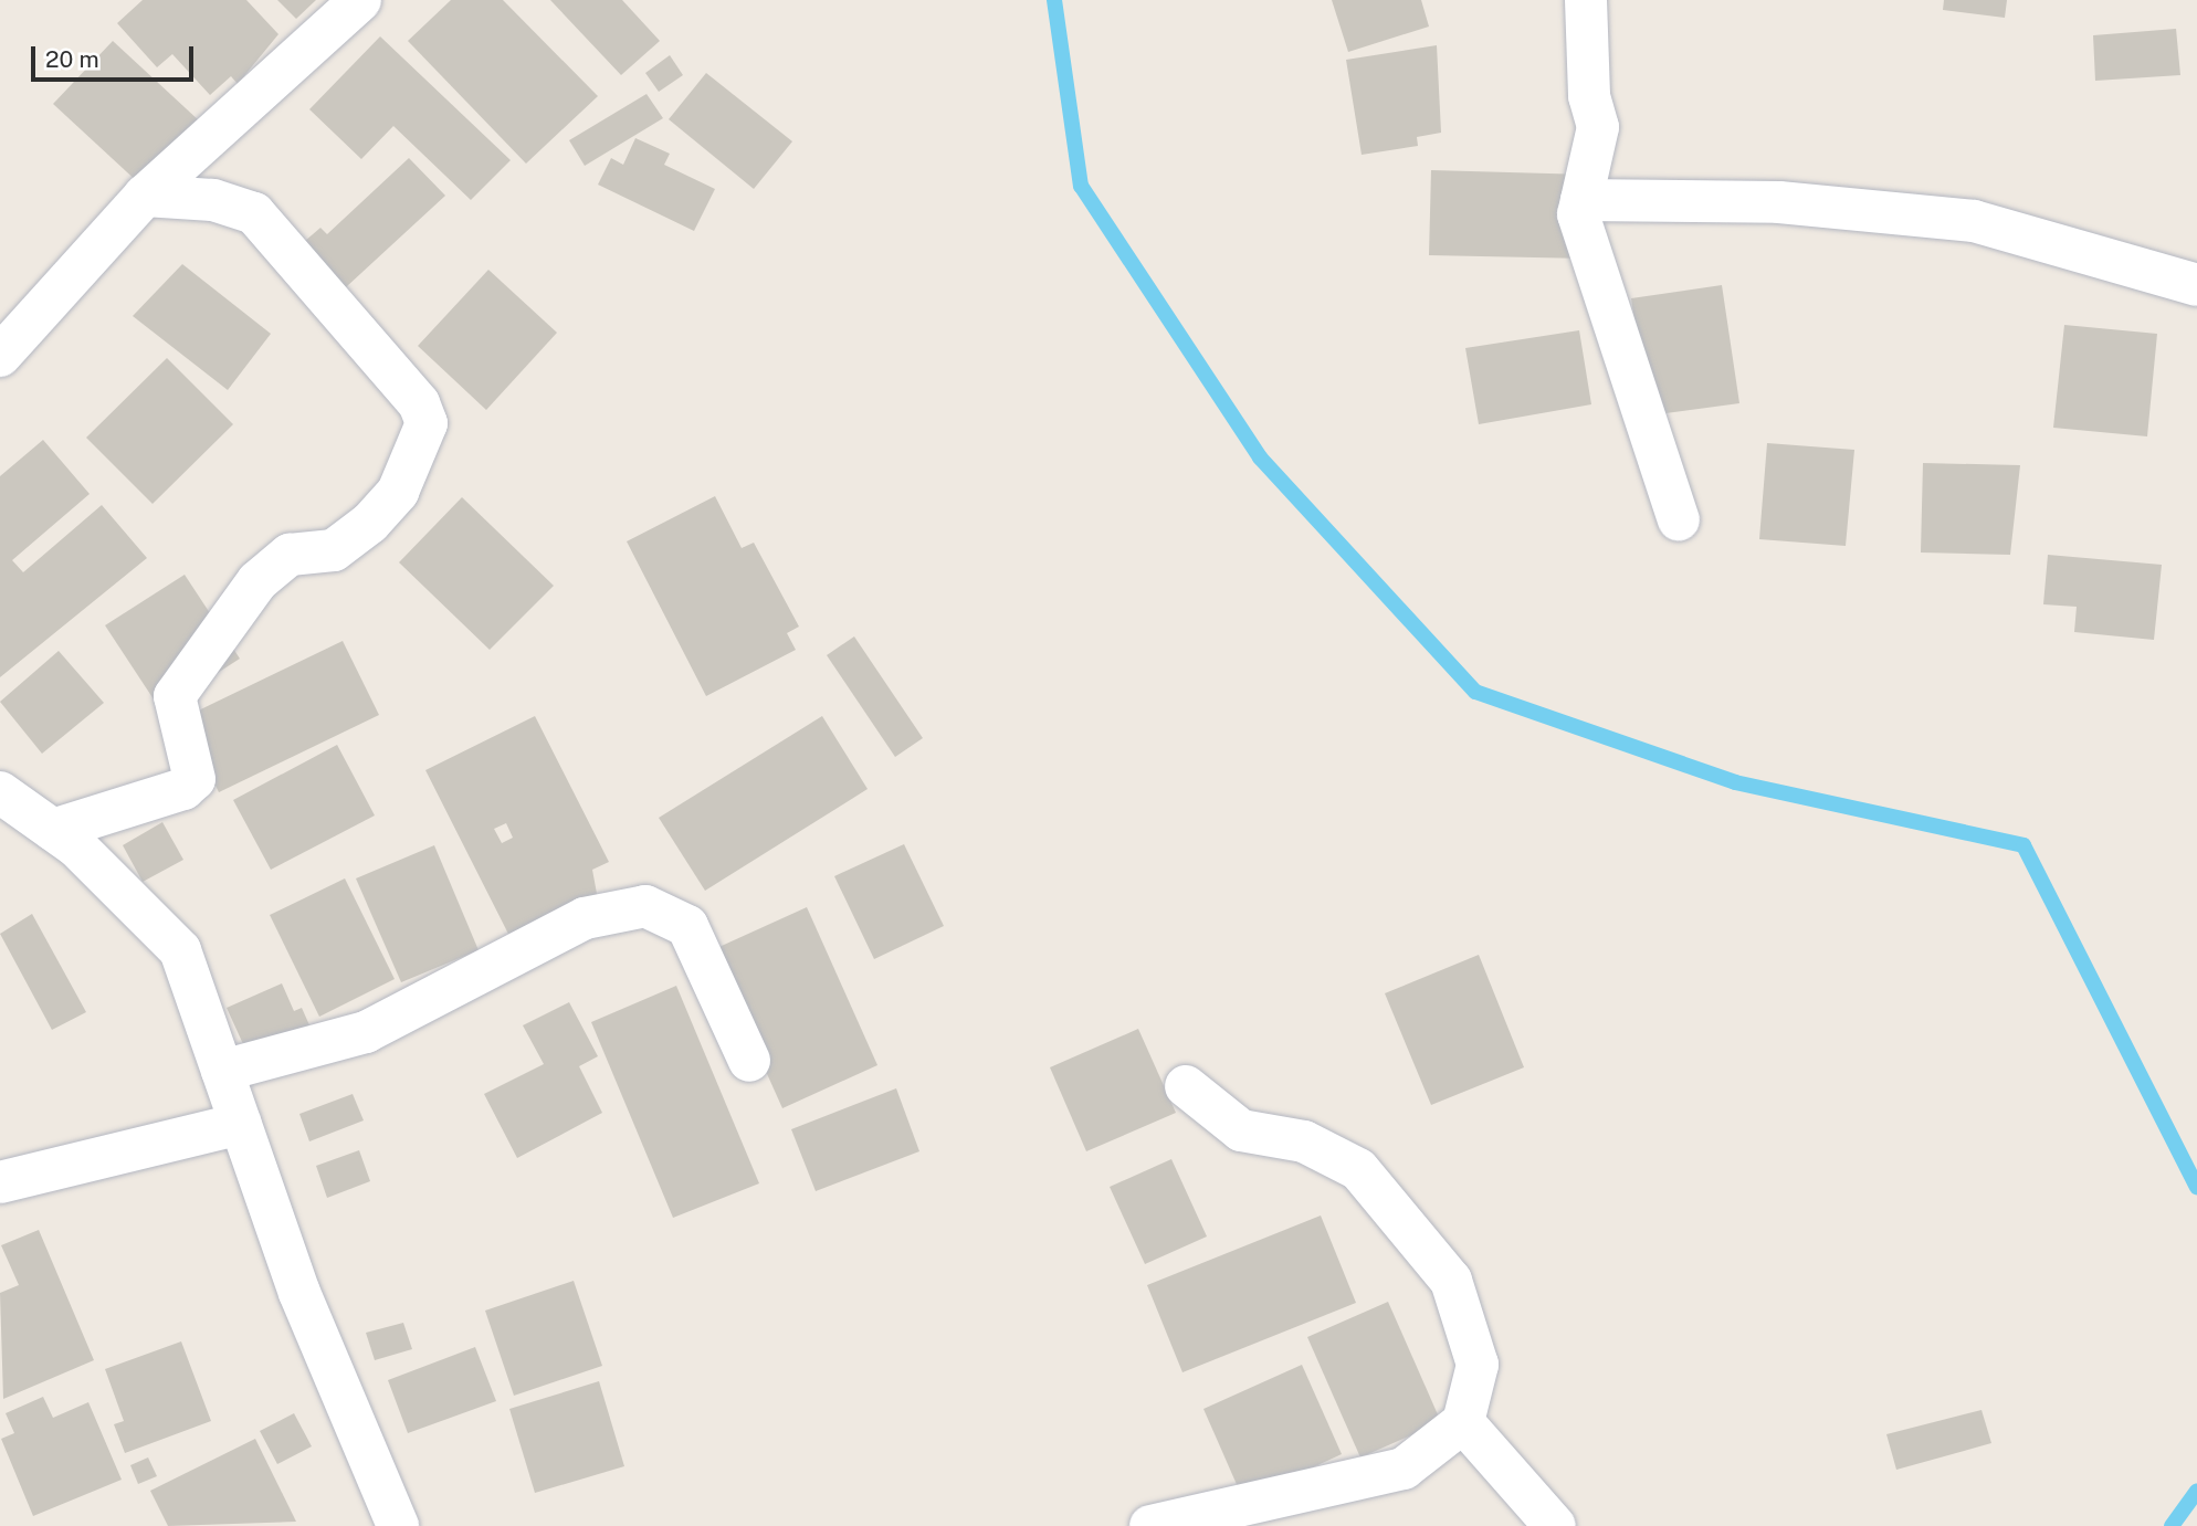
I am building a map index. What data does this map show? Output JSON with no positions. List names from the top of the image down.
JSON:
{
  "scale_bar": "20 m"
}
